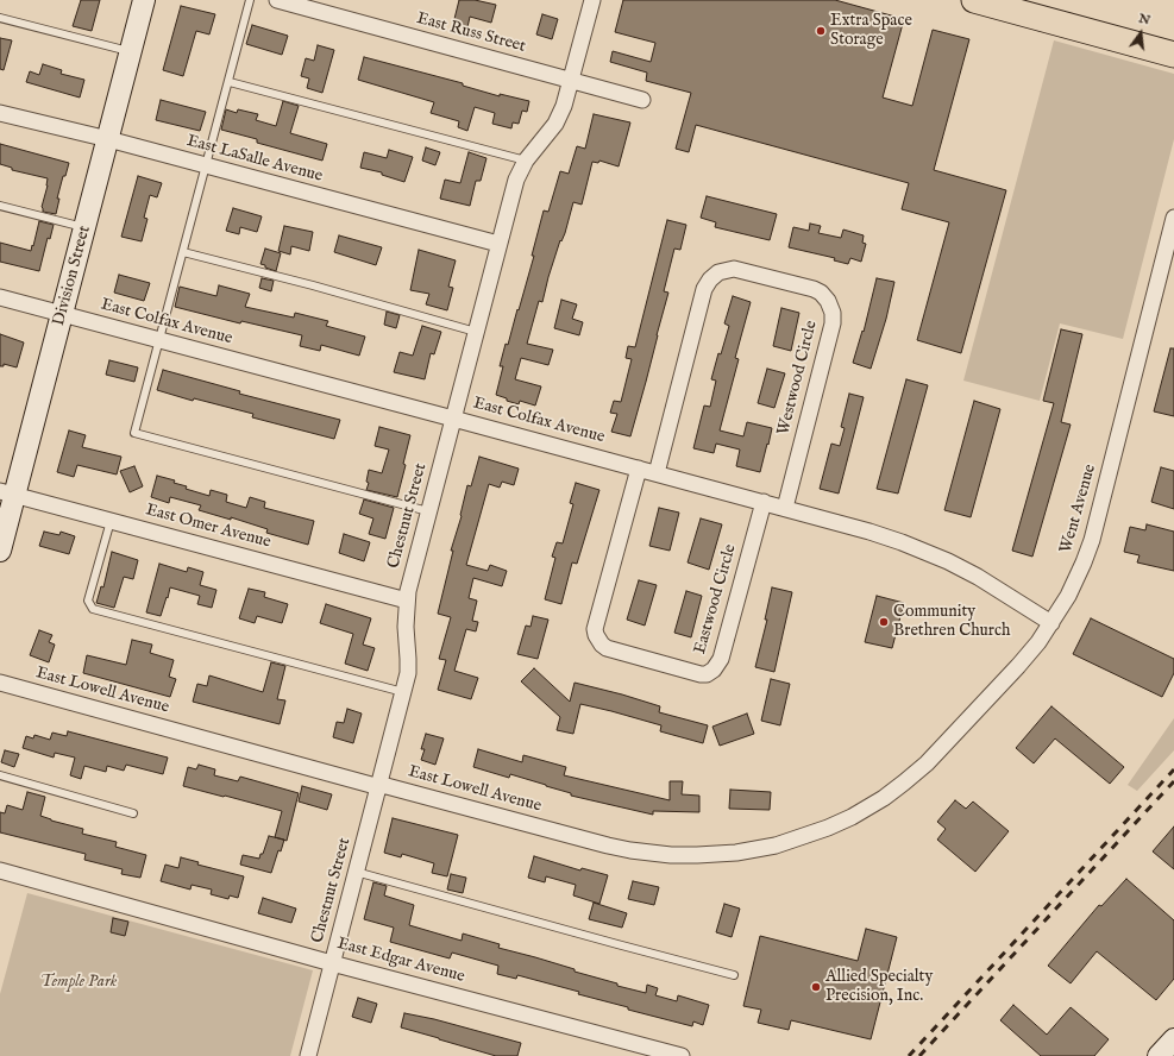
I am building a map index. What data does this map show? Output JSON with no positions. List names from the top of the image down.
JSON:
{
  "streets": {
    "street": [
      "East Russ Street",
      "East LaSalle Avenue",
      "Division Street",
      "East Colfax Avenue",
      "Westwood Circle",
      "Went Avenue",
      "Chestnut Street",
      "East Omer Avenue",
      "Eastwood Circle",
      "East Lowell Avenue",
      "East Edgar Avenue"
    ]
  },
  "crossings": [
    ["East Russ Street", "Chestnut Street"],
    ["East LaSalle Avenue", "Division Street"],
    ["East LaSalle Avenue", "Chestnut Street"],
    ["Division Street", "East Colfax Avenue"],
    ["Division Street", "East Omer Avenue"],
    ["East Colfax Avenue", "Westwood Circle"],
    ["East Colfax Avenue", "Went Avenue"],
    ["East Colfax Avenue", "Chestnut Street"],
    ["East Colfax Avenue", "Eastwood Circle"],
    ["Went Avenue", "East Lowell Avenue"],
    ["Chestnut Street", "East Omer Avenue"],
    ["Chestnut Street", "East Lowell Avenue"],
    ["Chestnut Street", "East Edgar Avenue"]
  ],
  "parks": ["Temple Park"],
  "places": ["Extra Space Storage", "Community Brethren Church", "Allied Specialty Precision, Inc."],
  "north": "top"
}
